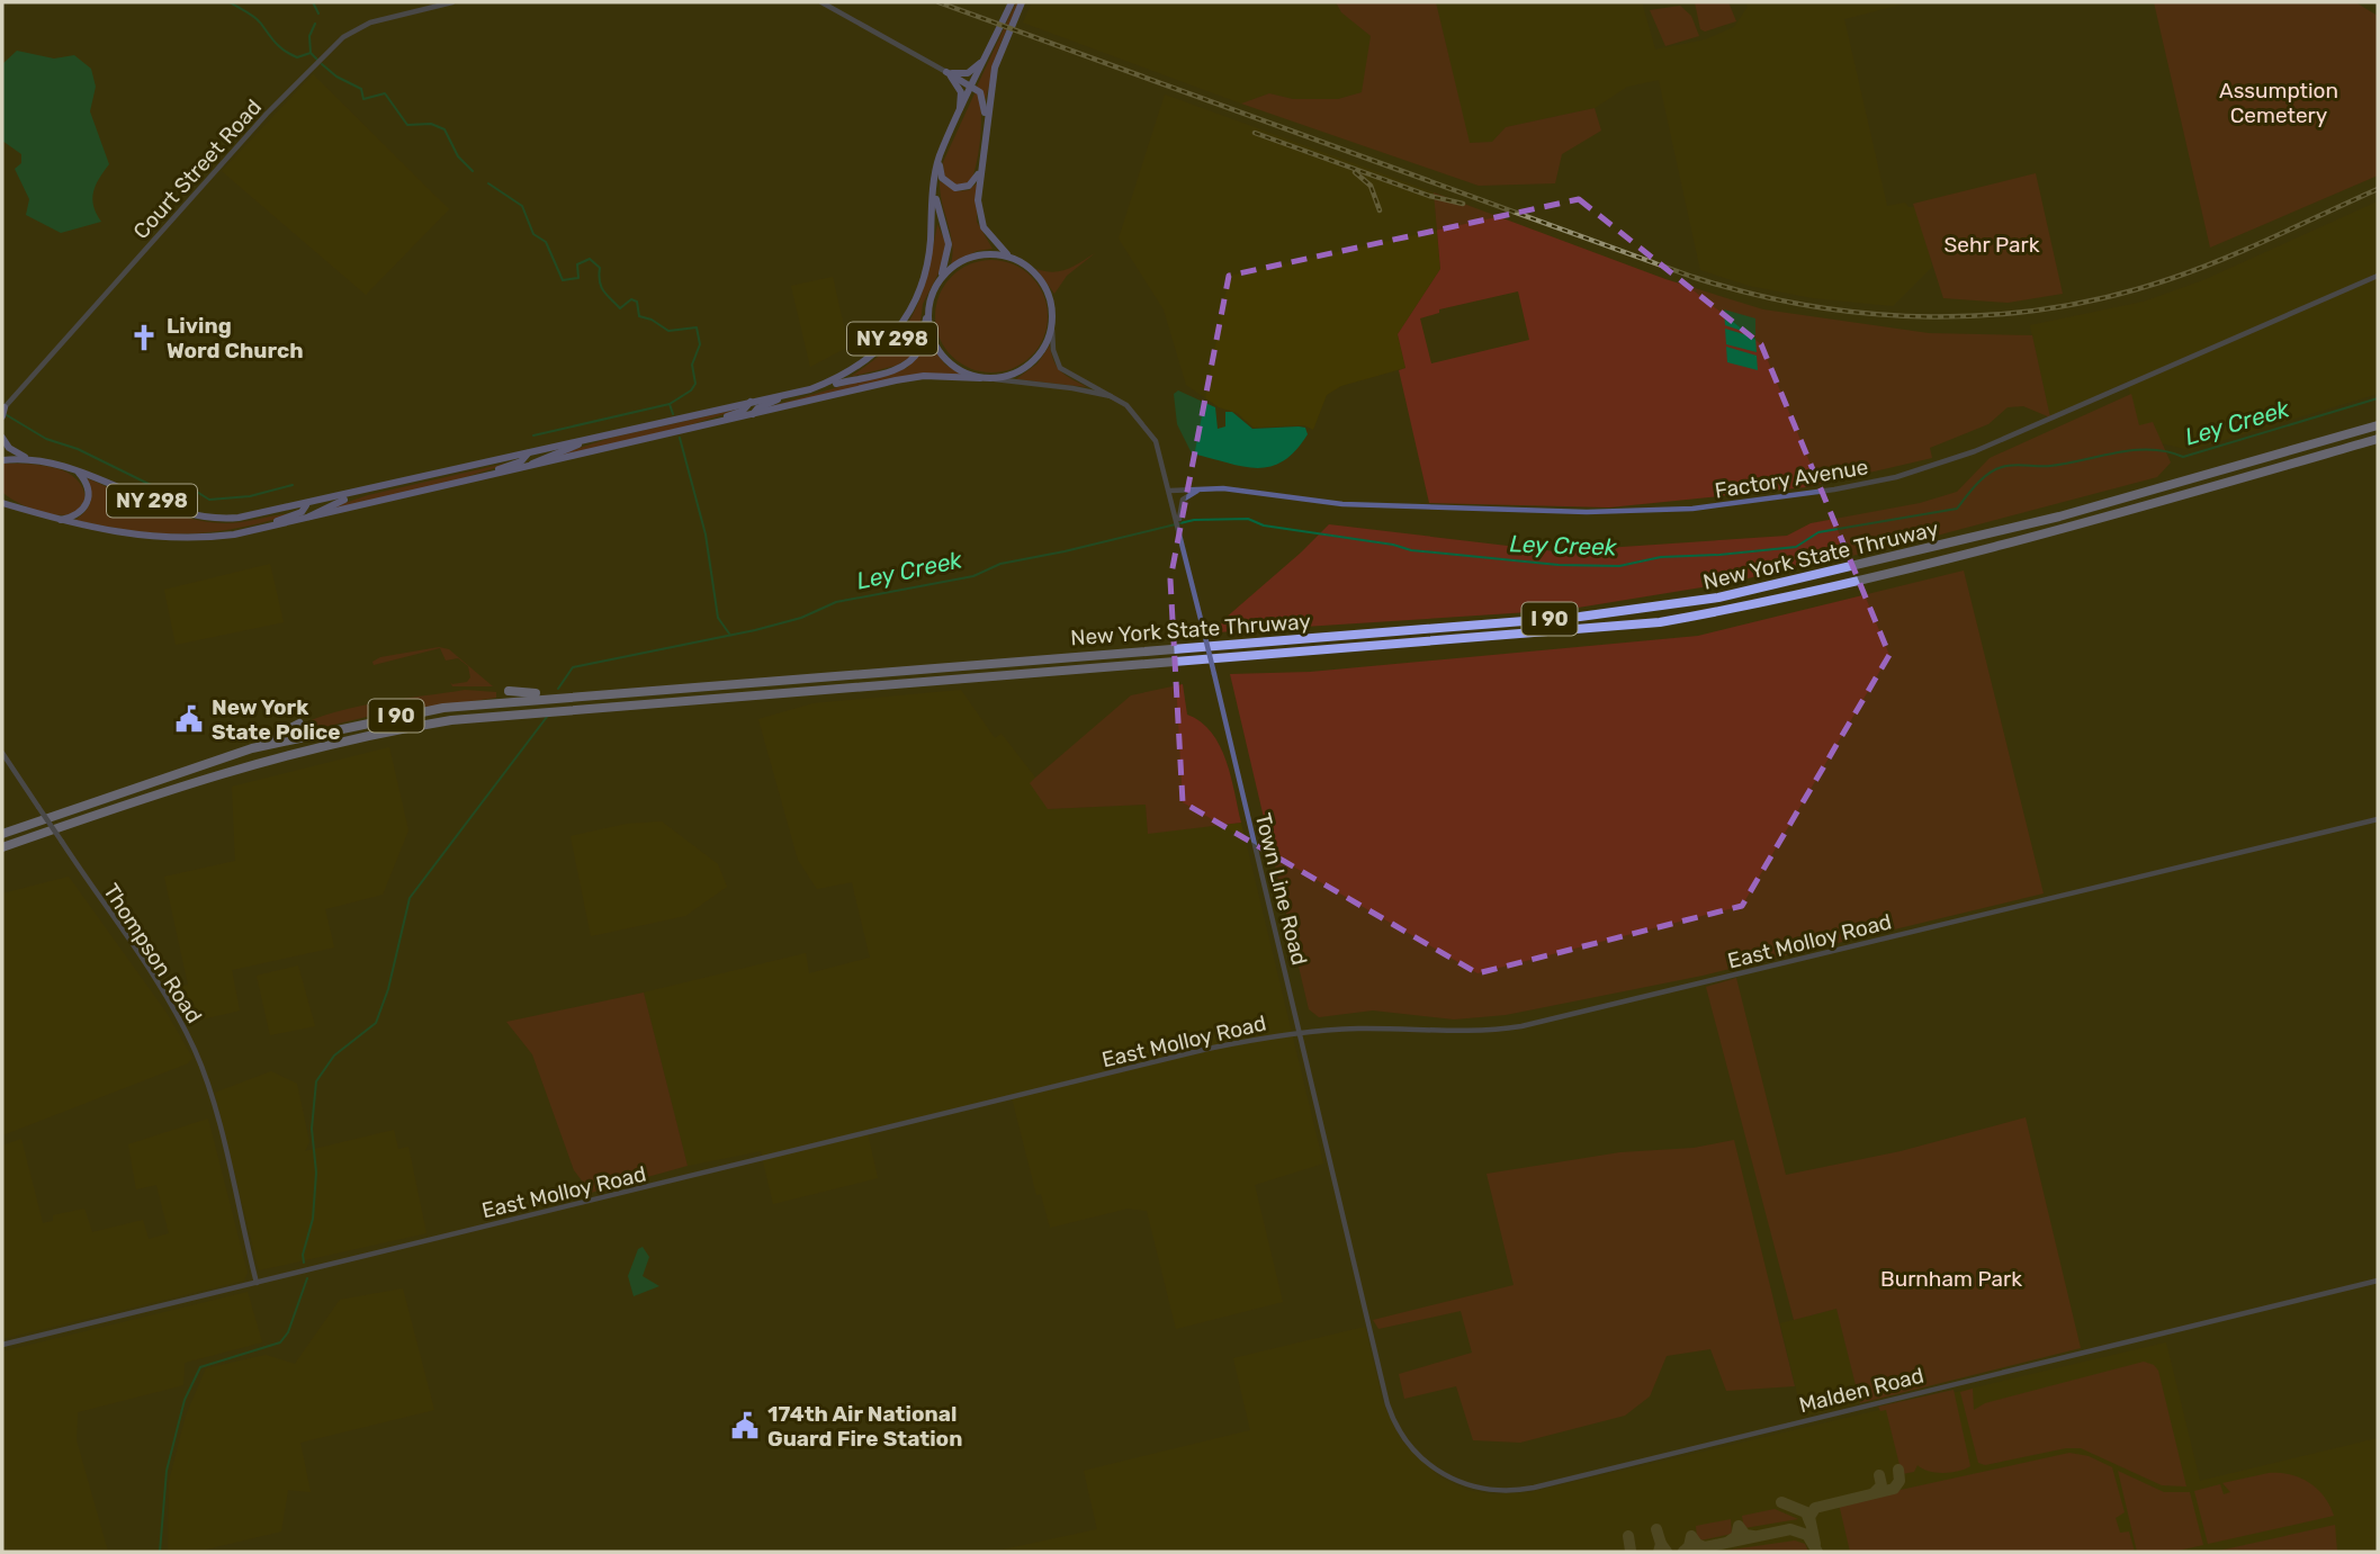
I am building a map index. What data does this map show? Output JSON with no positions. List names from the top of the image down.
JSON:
{
  "streets": {
    "highway": ["New York State Thruway", "I 90"],
    "main road": ["NY 298"],
    "street": [
      "Court Street Road",
      "Factory Avenue",
      "Town Line Road",
      "East Molloy Road",
      "Thompson Road",
      "Malden Road"
    ]
  },
  "crossings": [
    ["Town Line Road", "East Molloy Road"],
    ["Town Line Road", "Malden Road"],
    ["East Molloy Road", "Thompson Road"]
  ],
  "water": ["Ley Creek"],
  "parks": ["Assumption Cemetery", "Sehr Park", "Burnham Park"],
  "places": {
    "church": ["Living Word Church"],
    "public building": ["New York State Police", "174th Air National Guard Fire Station"]
  }
}
